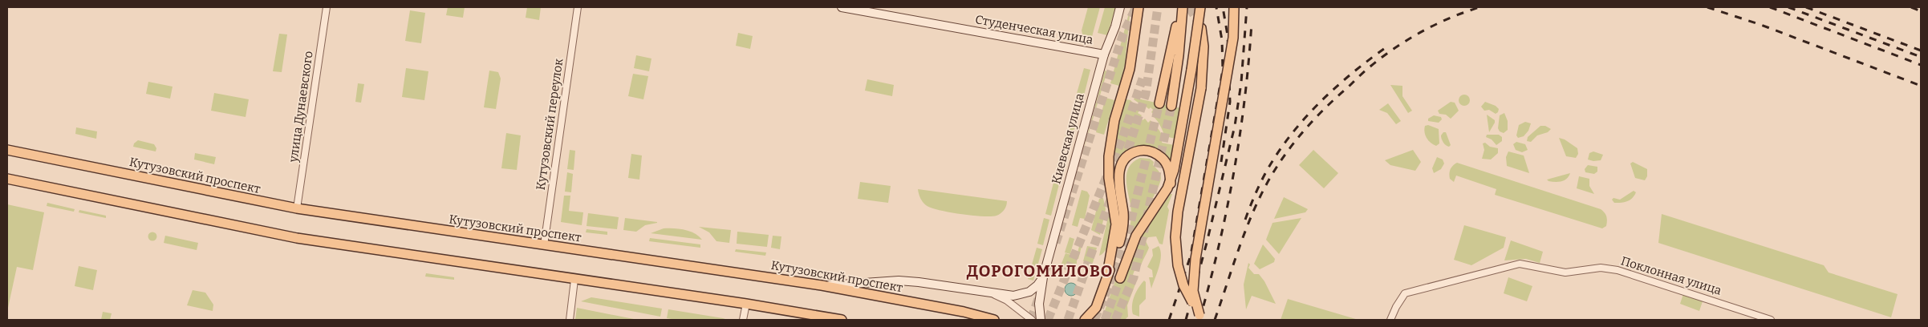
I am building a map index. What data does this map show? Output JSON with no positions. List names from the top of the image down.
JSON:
{
  "streets": {
    "main road": ["Кутузовский проспект"],
    "street": [
      "Студенческая улица",
      "улица Дунаевского",
      "Кутузовский переулок",
      "Киевская улица",
      "Поклонная улица"
    ]
  },
  "crossings": [
    ["Студенческая улица", "Киевская улица"],
    ["улица Дунаевского", "Кутузовский проспект"],
    ["Кутузовский переулок", "Кутузовский проспект"],
    ["Киевская улица", "Кутузовский проспект"]
  ],
  "districts": ["ДОРОГОМИЛОВО"]
}
